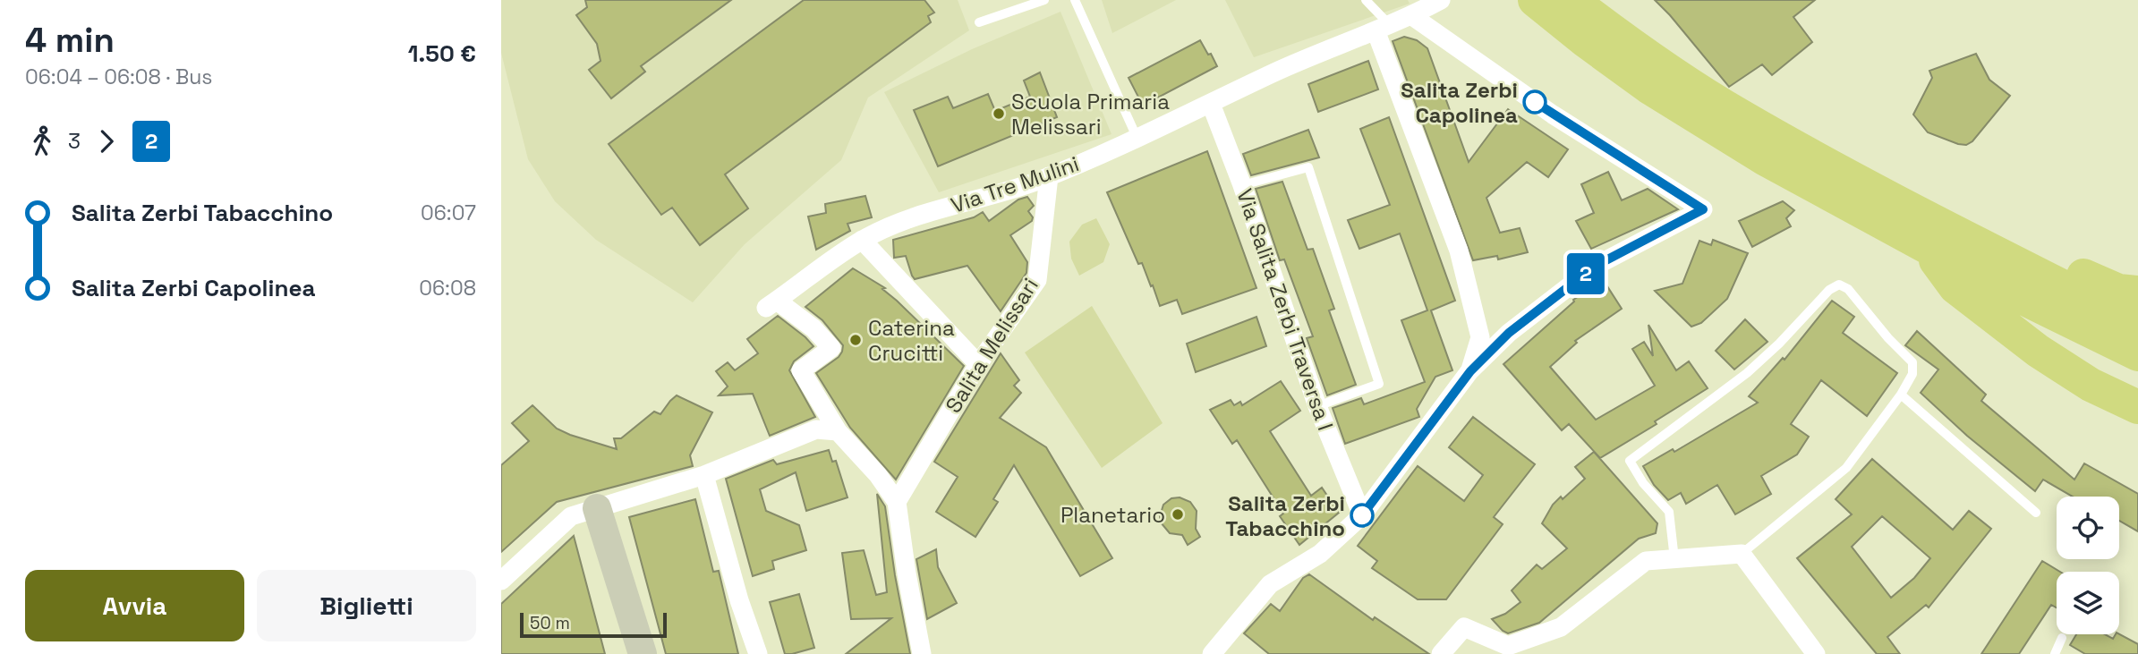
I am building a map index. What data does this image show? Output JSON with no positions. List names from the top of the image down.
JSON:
{
  "streets": {
    "street": ["Via Tre Mulini", "Via Salita Zerbi Traversa I", "Salita Melissari"]
  },
  "crossings": [
    ["Via Tre Mulini", "Via Salita Zerbi Traversa I"],
    ["Via Tre Mulini", "Salita Melissari"]
  ],
  "places": [
    "Salita Zerbi Capolinea",
    "Scuola Primaria Melissari",
    "Caterina Crucitti",
    "Planetario",
    "Salita Zerbi Tabacchino"
  ],
  "lines": ["bus line 2"],
  "scale_bar": "50 m",
  "page": {
    "heading": ["4 min", "06:04 – 06:08 · Bus", "1.50 €"],
    "on_map": "2",
    "legs": ["3", "2"],
    "list": [
      {
        "name": "Salita Zerbi Tabacchino",
        "value": "06:07"
      },
      {
        "name": "Salita Zerbi Capolinea",
        "value": "06:08"
      }
    ],
    "buttons": ["Avvia", "Biglietti"],
    "scale": "50 m"
  }
}
